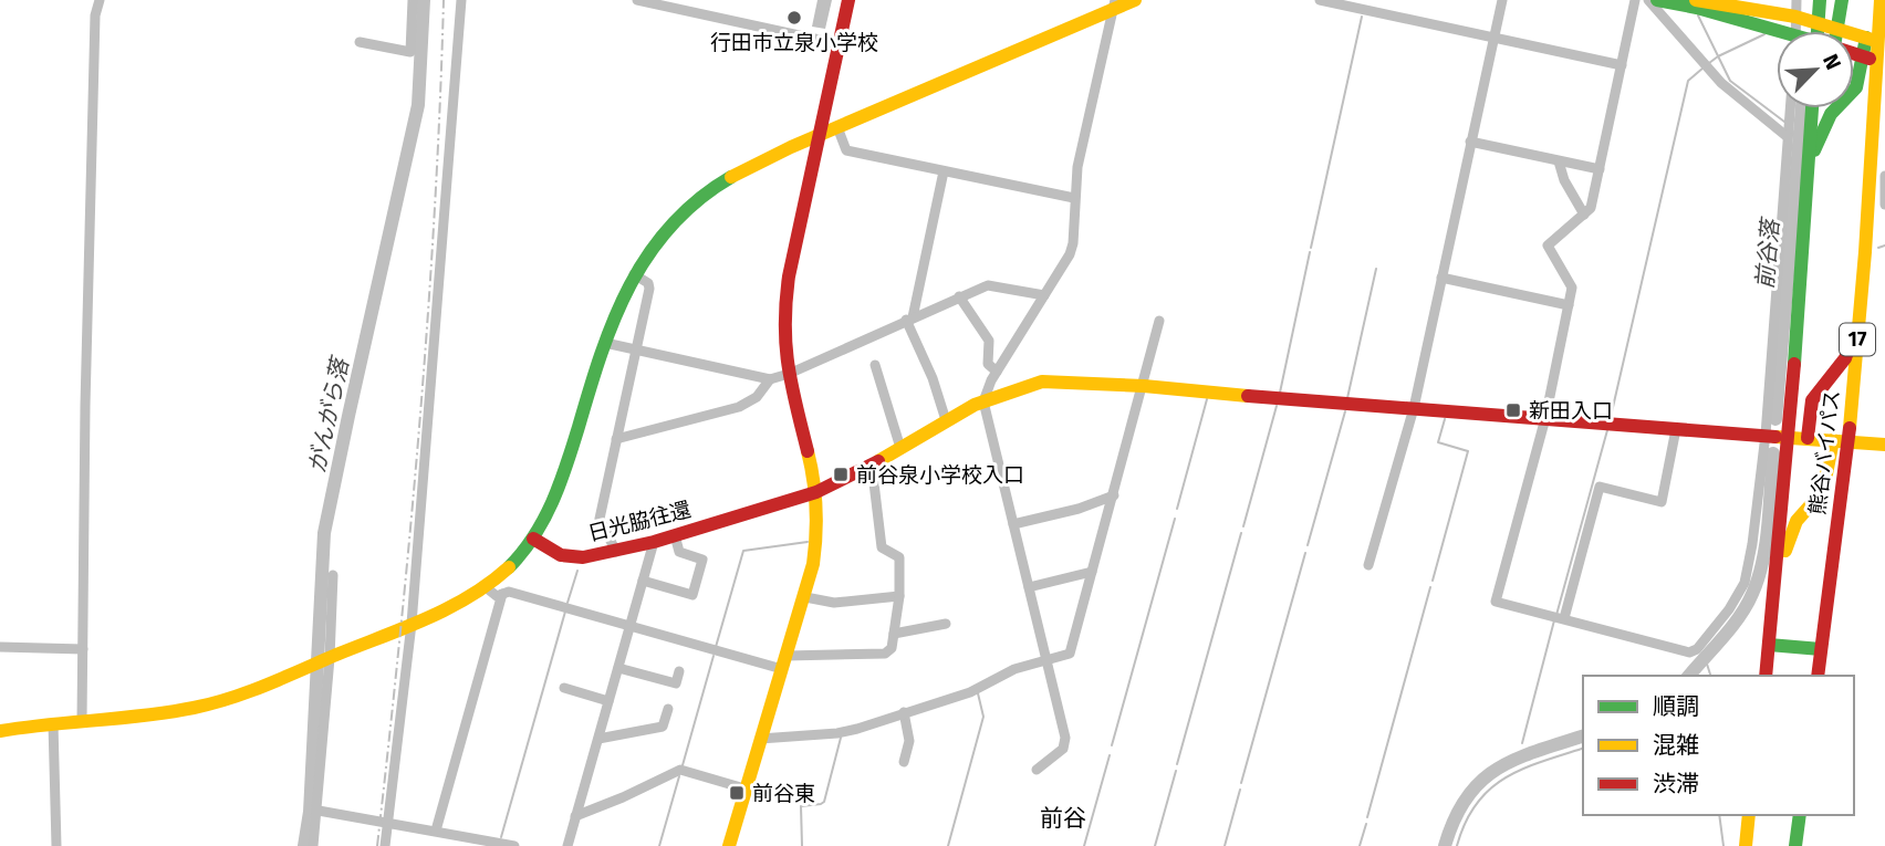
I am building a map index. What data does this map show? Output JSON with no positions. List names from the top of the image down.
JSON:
{
  "streets": {
    "main road": ["17", "熊谷バイパス", "日光脇往還"]
  },
  "crossings": [
    ["17", "熊谷バイパス"],
    ["熊谷バイパス", "日光脇往還"]
  ],
  "districts": ["前谷"],
  "water": ["前谷落", "がんがら落"],
  "places": {
    "other": ["行田市立泉小学校"],
    "transit": ["新田入口", "前谷泉小学校入口", "前谷東"]
  },
  "legend": ["順調", "混雑", "渋滞"],
  "north": "top right"
}
